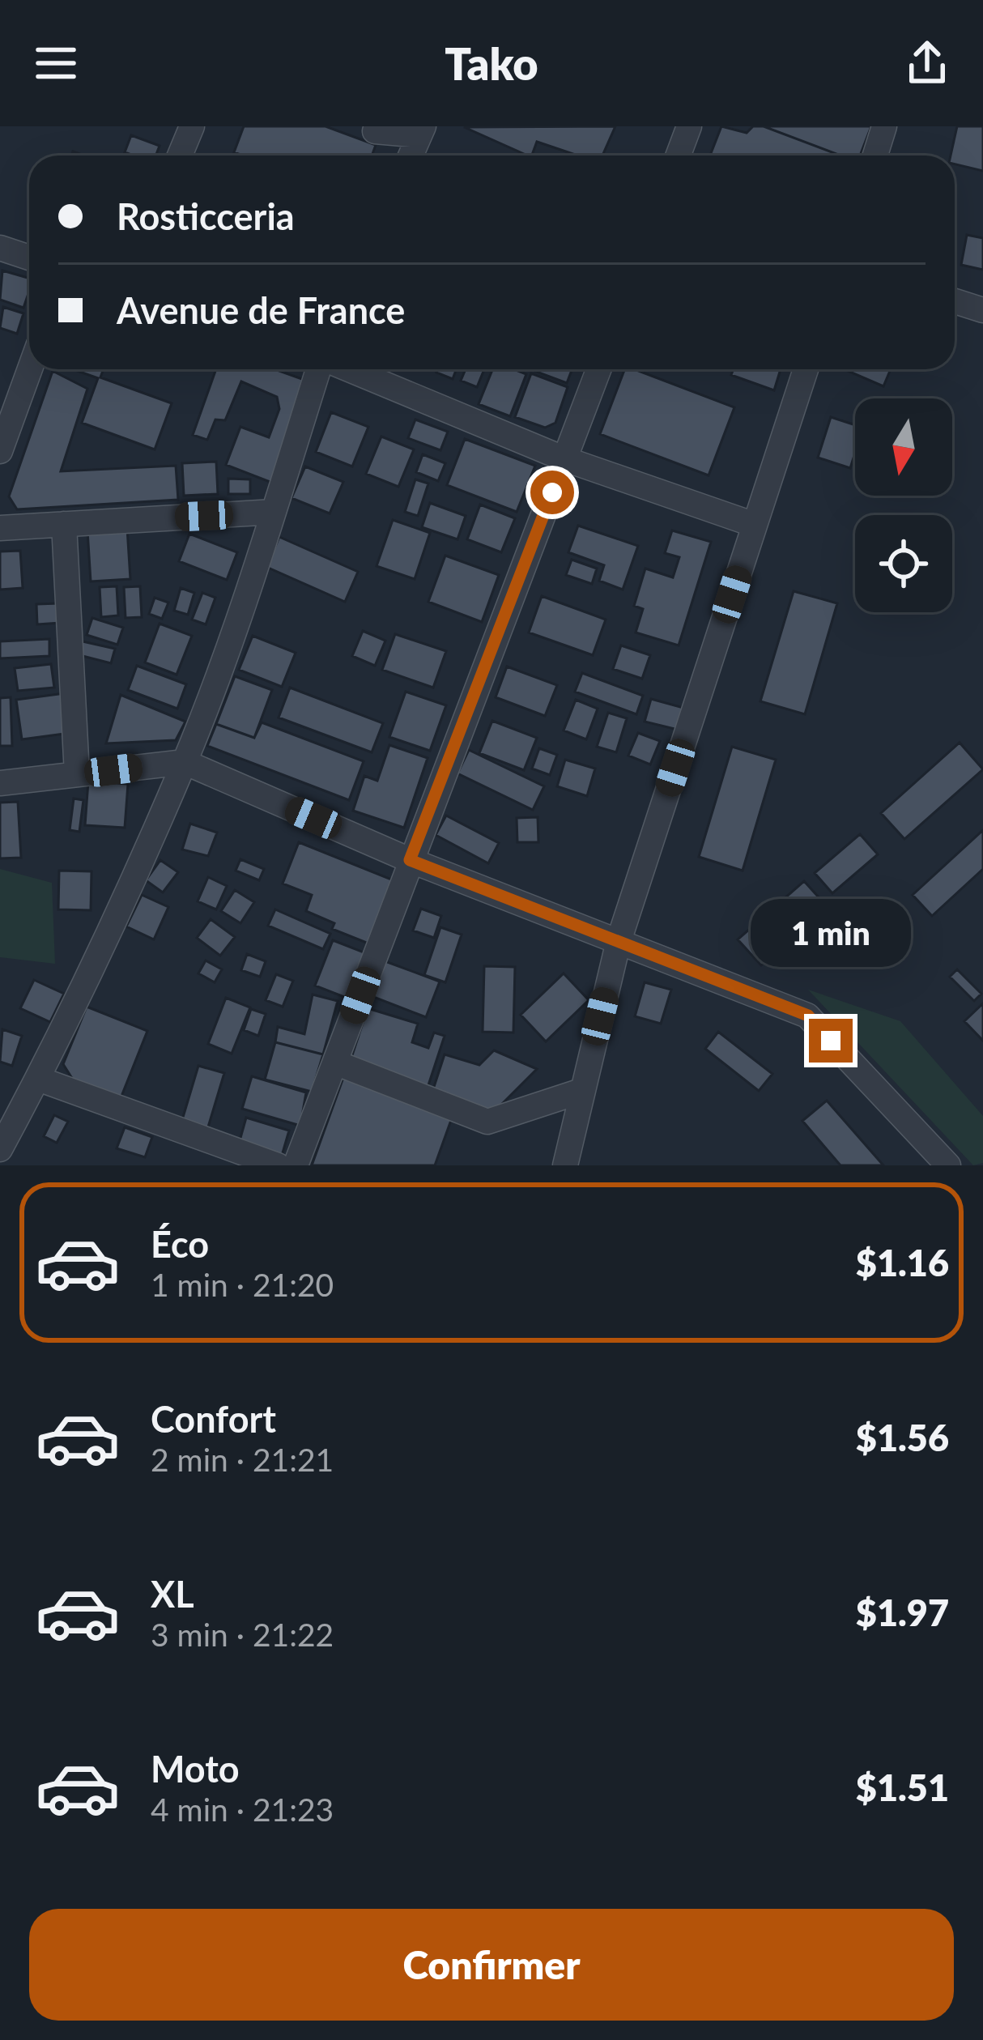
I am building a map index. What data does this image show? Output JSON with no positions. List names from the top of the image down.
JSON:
{
  "north": "bottom",
  "page": {
    "header": "Tako",
    "banner": ["Rosticceria", "Avenue de France"],
    "bubble": "1 min",
    "list": [
      {
        "name": "Éco",
        "note": "1 min · 21:20",
        "value": "$1.16"
      },
      {
        "name": "Confort",
        "note": "2 min · 21:21",
        "value": "$1.56"
      },
      {
        "name": "XL",
        "note": "3 min · 21:22",
        "value": "$1.97"
      },
      {
        "name": "Moto",
        "note": "4 min · 21:23",
        "value": "$1.51"
      }
    ],
    "buttons": "Confirmer"
  }
}
